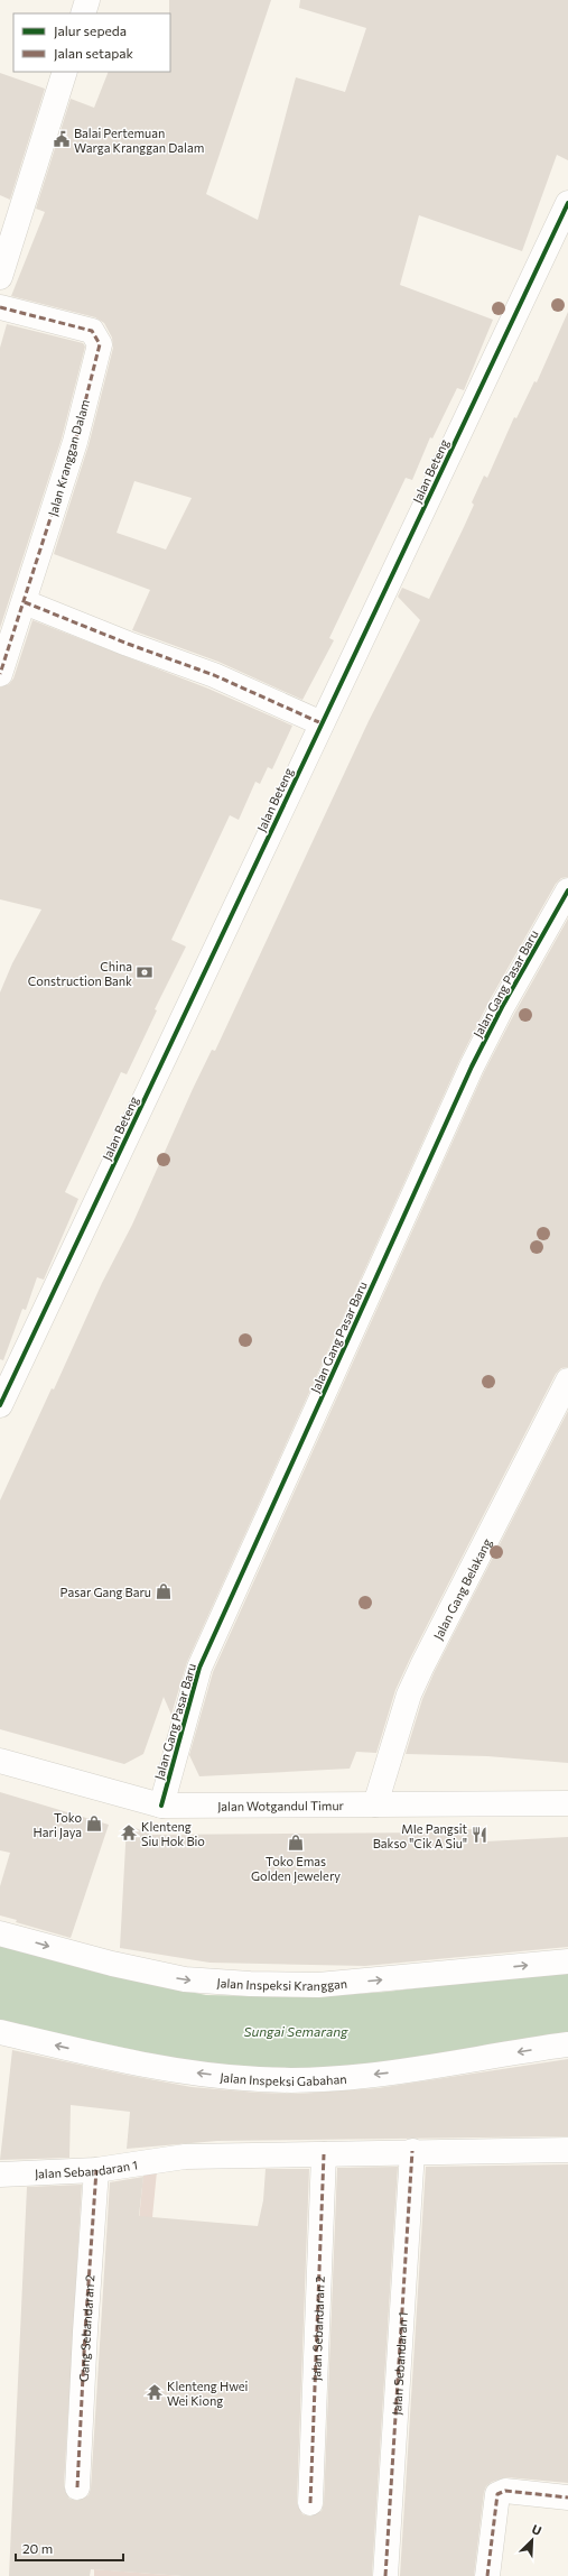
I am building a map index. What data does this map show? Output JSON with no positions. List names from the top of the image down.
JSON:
{
  "streets": {
    "street": [
      "Jalan Kranggan Dalam",
      "Jalan Beteng",
      "Jalan Gang Pasar Baru",
      "Jalan Gang Belakang",
      "Jalan Wotgandul Timur",
      "Jalan Inspeksi Kranggan",
      "Jalan Inspeksi Gabahan",
      "Jalan Sebandaran 1",
      "Gang Sebandaran 2",
      "Jalan Sebandaran 2"
    ]
  },
  "crossings": [
    ["Jalan Gang Pasar Baru", "Jalan Wotgandul Timur"],
    ["Jalan Gang Belakang", "Jalan Wotgandul Timur"],
    ["Jalan Sebandaran 1", "Gang Sebandaran 2"],
    ["Jalan Sebandaran 1", "Jalan Sebandaran 2"]
  ],
  "one_way": ["Jalan Inspeksi Kranggan", "Jalan Inspeksi Gabahan"],
  "water": ["Sungai Semarang"],
  "places": {
    "public building": ["Balai Pertemuan Warga Kranggan Dalam"],
    "bank": ["China Construction Bank"],
    "shop": ["Pasar Gang Baru", "Toko Hari Jaya", "Toko Emas Golden Jewelery"],
    "temple": ["Klenteng Siu Hok Bio", "Klenteng Hwei Wei Kiong"],
    "restaurant": ["MIe Pangsit Bakso \"Cik A Siu\""]
  },
  "legend": ["Jalur sepeda", "Jalan setapak"],
  "scale_bar": "20 m",
  "north": "top right"
}
